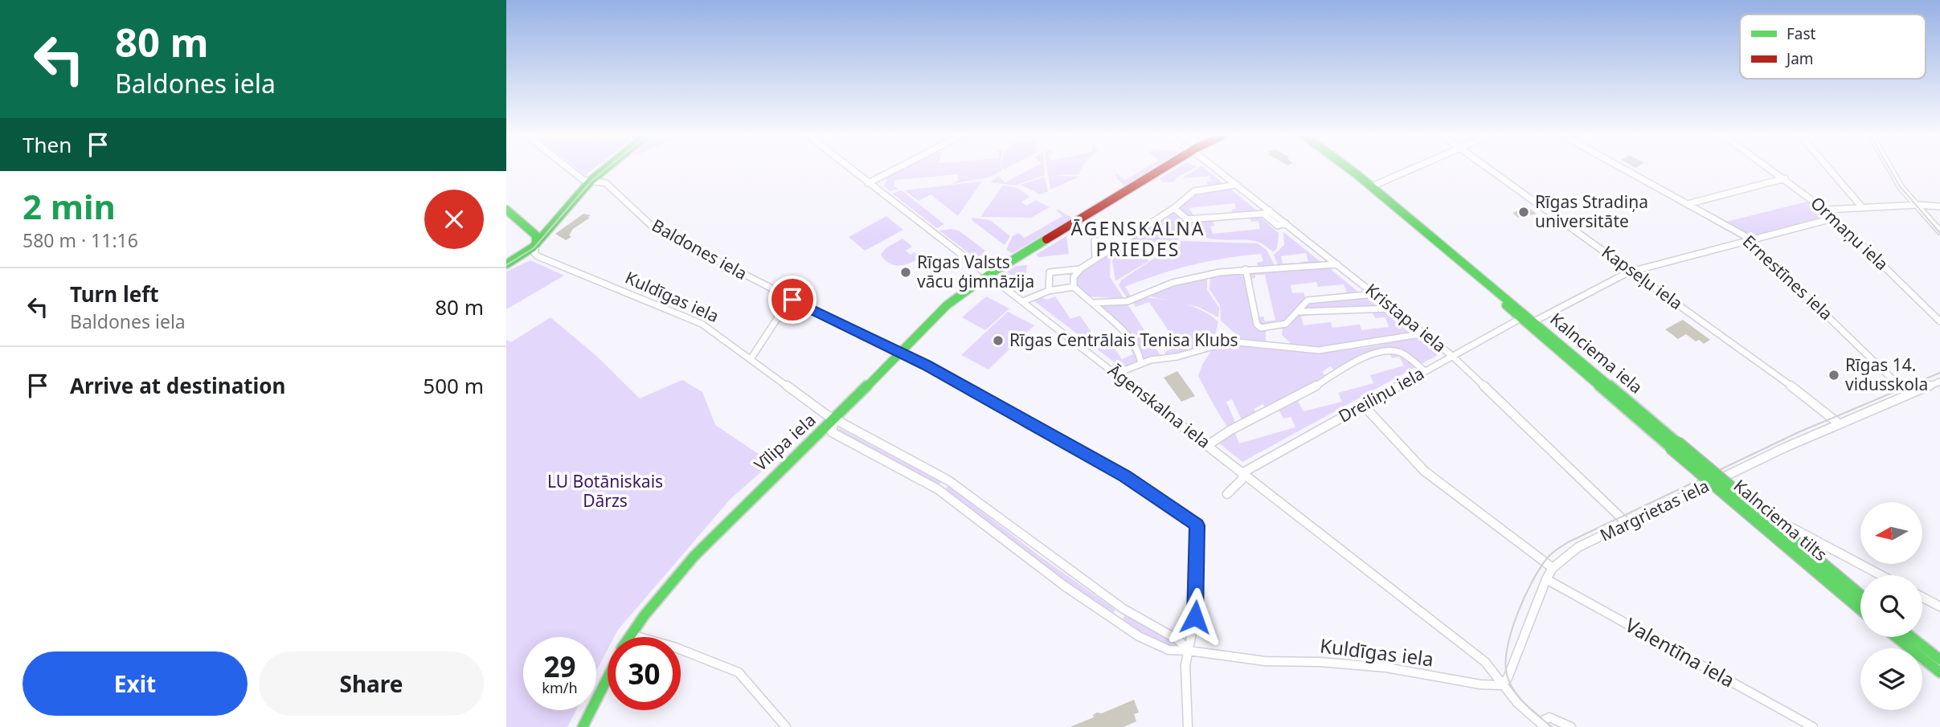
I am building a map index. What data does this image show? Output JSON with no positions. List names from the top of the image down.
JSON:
{
  "streets": {
    "main road": [
      "Kuldīgas iela",
      "Kalnciema iela",
      "Vīlipa iela",
      "Kalnciema tilts"
    ],
    "street": [
      "Ormaņu iela",
      "Baldones iela",
      "Kapseļu iela",
      "Ernestīnes iela",
      "Kristapa iela",
      "Dreiliņu iela",
      "Āgenskalna iela",
      "Margrietas iela",
      "Valentīna iela"
    ]
  },
  "crossings": [
    ["Baldones iela", "Kuldīgas iela"],
    ["Baldones iela", "Vīlipa iela"],
    ["Kapseļu iela", "Margrietas iela"],
    ["Ernestīnes iela", "Margrietas iela"],
    ["Kuldīgas iela", "Āgenskalna iela"],
    ["Kuldīgas iela", "Vīlipa iela"],
    ["Kuldīgas iela", "Margrietas iela"],
    ["Kristapa iela", "Dreiliņu iela"],
    ["Kristapa iela", "Margrietas iela"],
    ["Kalnciema iela", "Dreiliņu iela"],
    ["Kalnciema iela", "Kalnciema tilts"],
    ["Dreiliņu iela", "Āgenskalna iela"],
    ["Āgenskalna iela", "Vīlipa iela"],
    ["Āgenskalna iela", "Margrietas iela"],
    ["Margrietas iela", "Valentīna iela"]
  ],
  "districts": ["ĀGENSKALNA PRIEDES"],
  "parks": ["LU Botāniskais Dārzs"],
  "places": [
    "Rīgas Stradiņa universitāte",
    "Rīgas Valsts vācu ģimnāzija",
    "Rīgas Centrālais Tenisa Klubs",
    "Rīgas 14. vidusskola"
  ],
  "legend": ["Fast", "Jam"],
  "north": "left",
  "page": {
    "turn": ["80 m", "Baldones iela"],
    "then": "Then",
    "heading": ["2 min", "580 m · 11:16"],
    "list": [
      {
        "name": "Turn left",
        "note": "Baldones iela",
        "value": "80 m"
      },
      {
        "name": "Arrive at destination",
        "value": "500 m"
      }
    ],
    "speed": "29 km/h",
    "limit": "30",
    "buttons": ["Exit", "Share"]
  }
}
